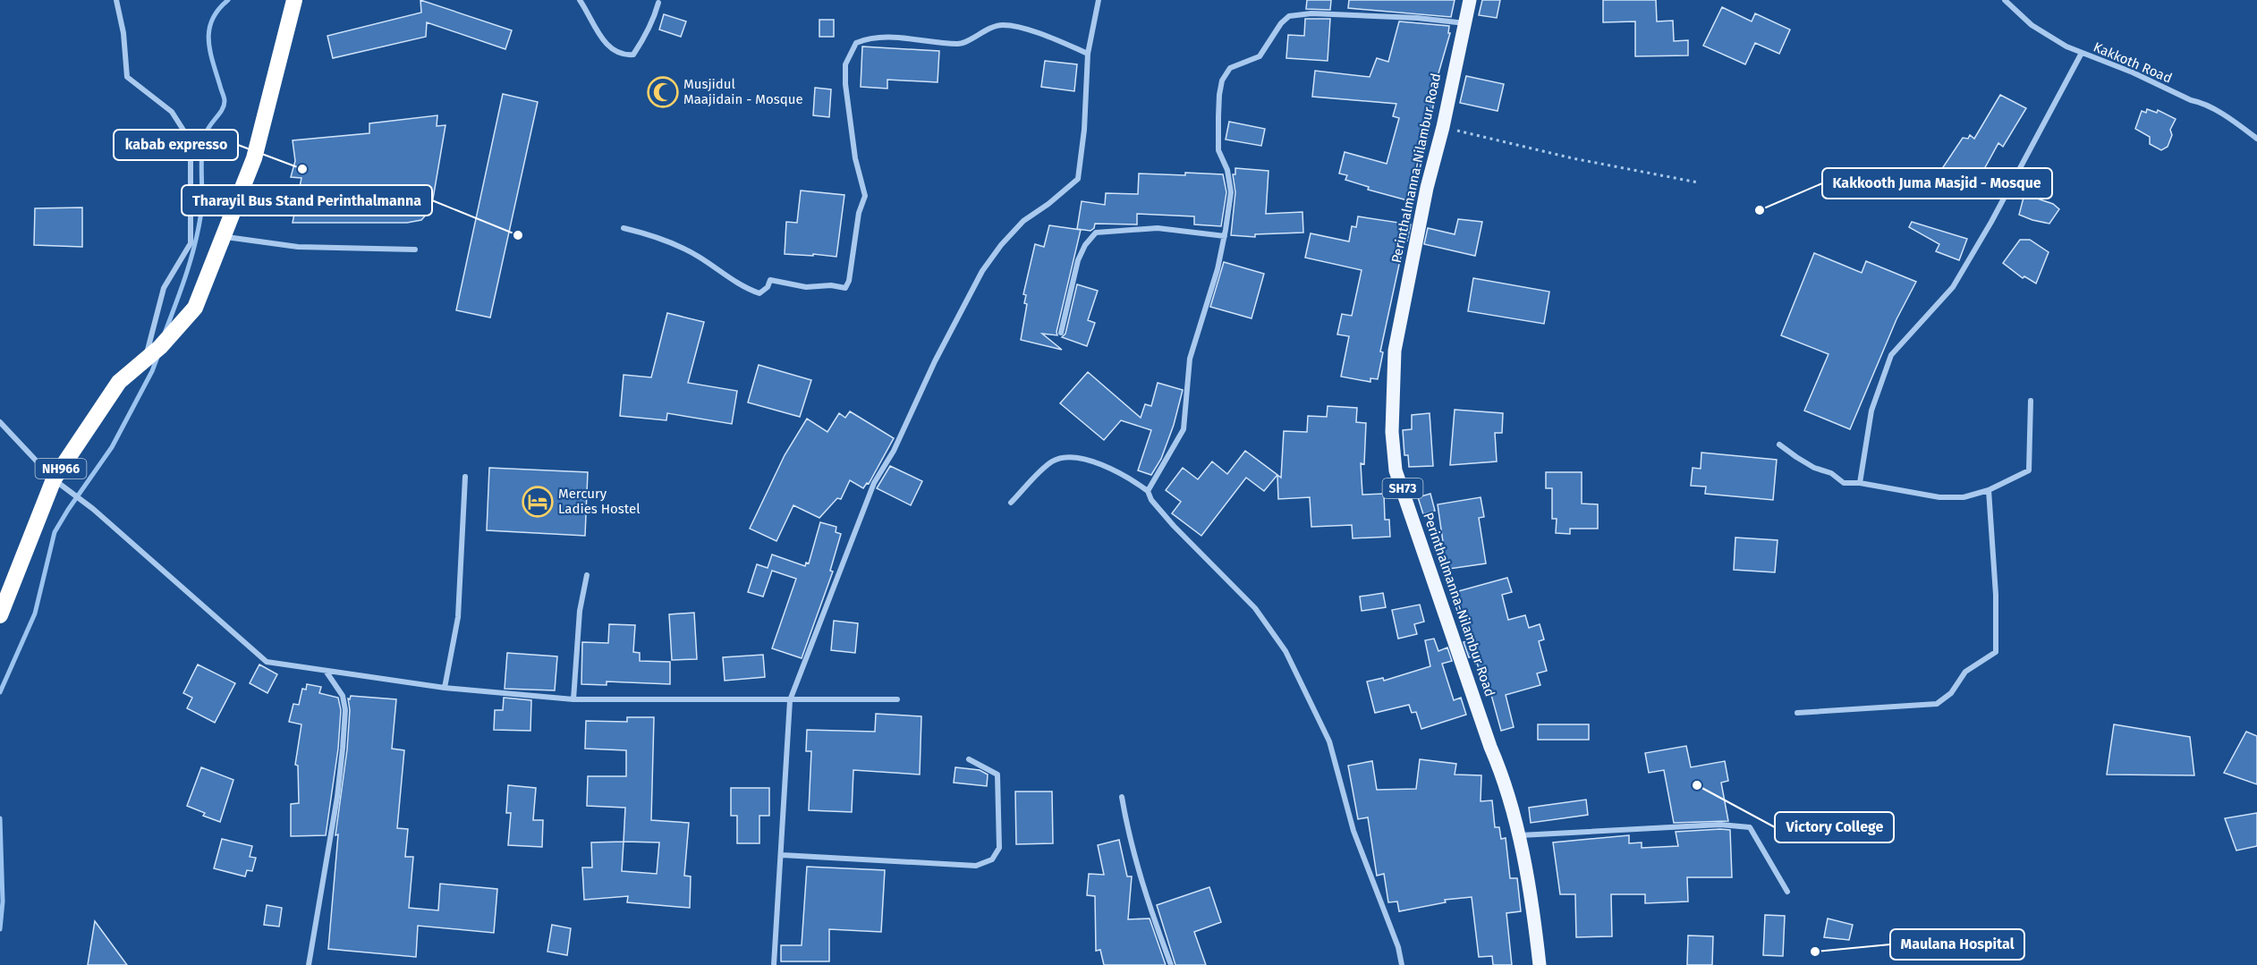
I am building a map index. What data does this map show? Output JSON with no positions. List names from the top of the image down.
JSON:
{
  "streets": {
    "highway": ["NH966"],
    "main road": ["Perinthalmanna-Nilambur Road", "SH73"],
    "street": ["Kakkoth Road"]
  },
  "places": {
    "mosque": ["Musjidul Maajidain - Mosque"],
    "other": [
      "kabab expresso",
      "Kakkooth Juma Masjid - Mosque",
      "Tharayil Bus Stand Perinthalmanna",
      "Victory College",
      "Maulana Hospital"
    ],
    "hotel": ["Mercury Ladies Hostel"]
  }
}
